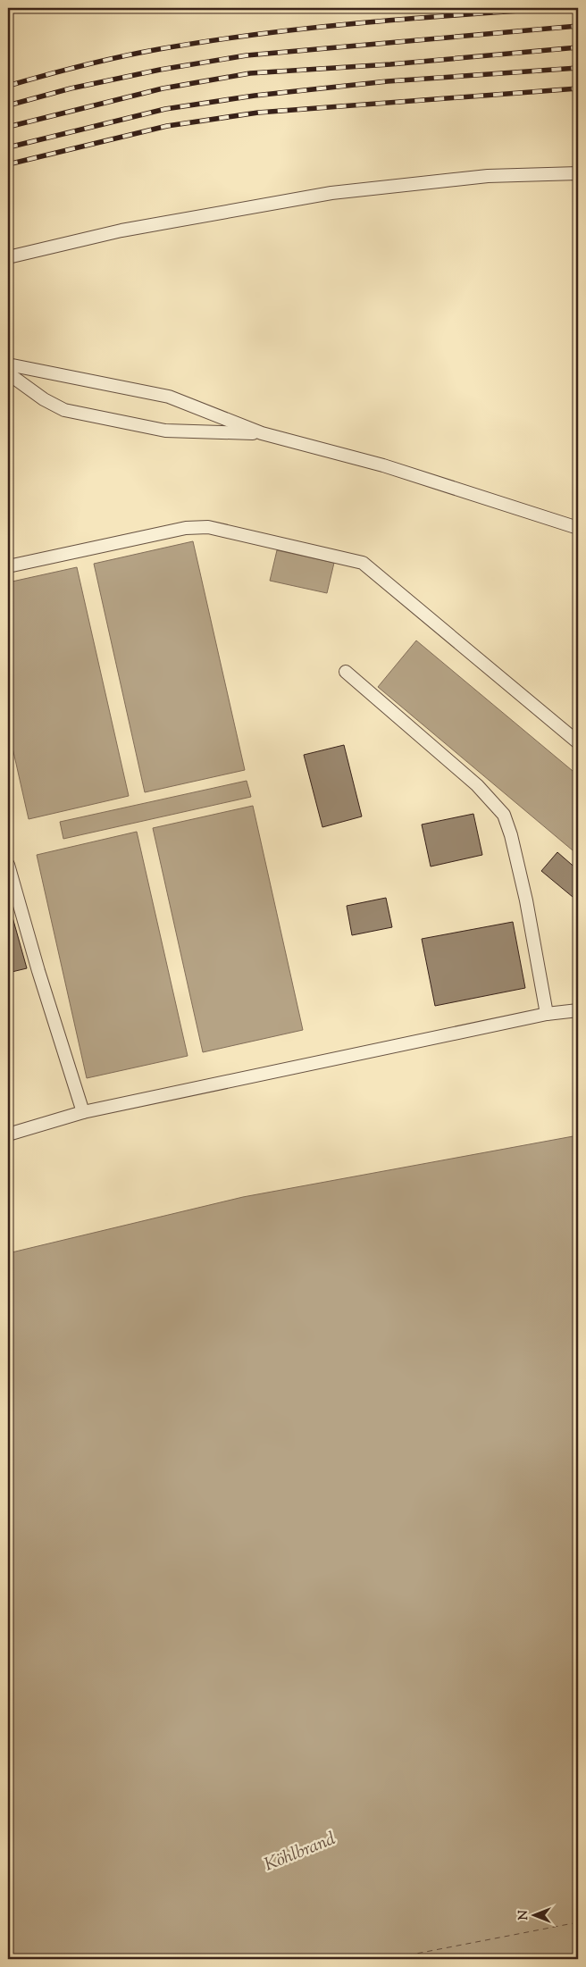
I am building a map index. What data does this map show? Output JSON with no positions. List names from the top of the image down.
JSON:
{
  "water": ["Köhlbrand"],
  "north": "left"
}
